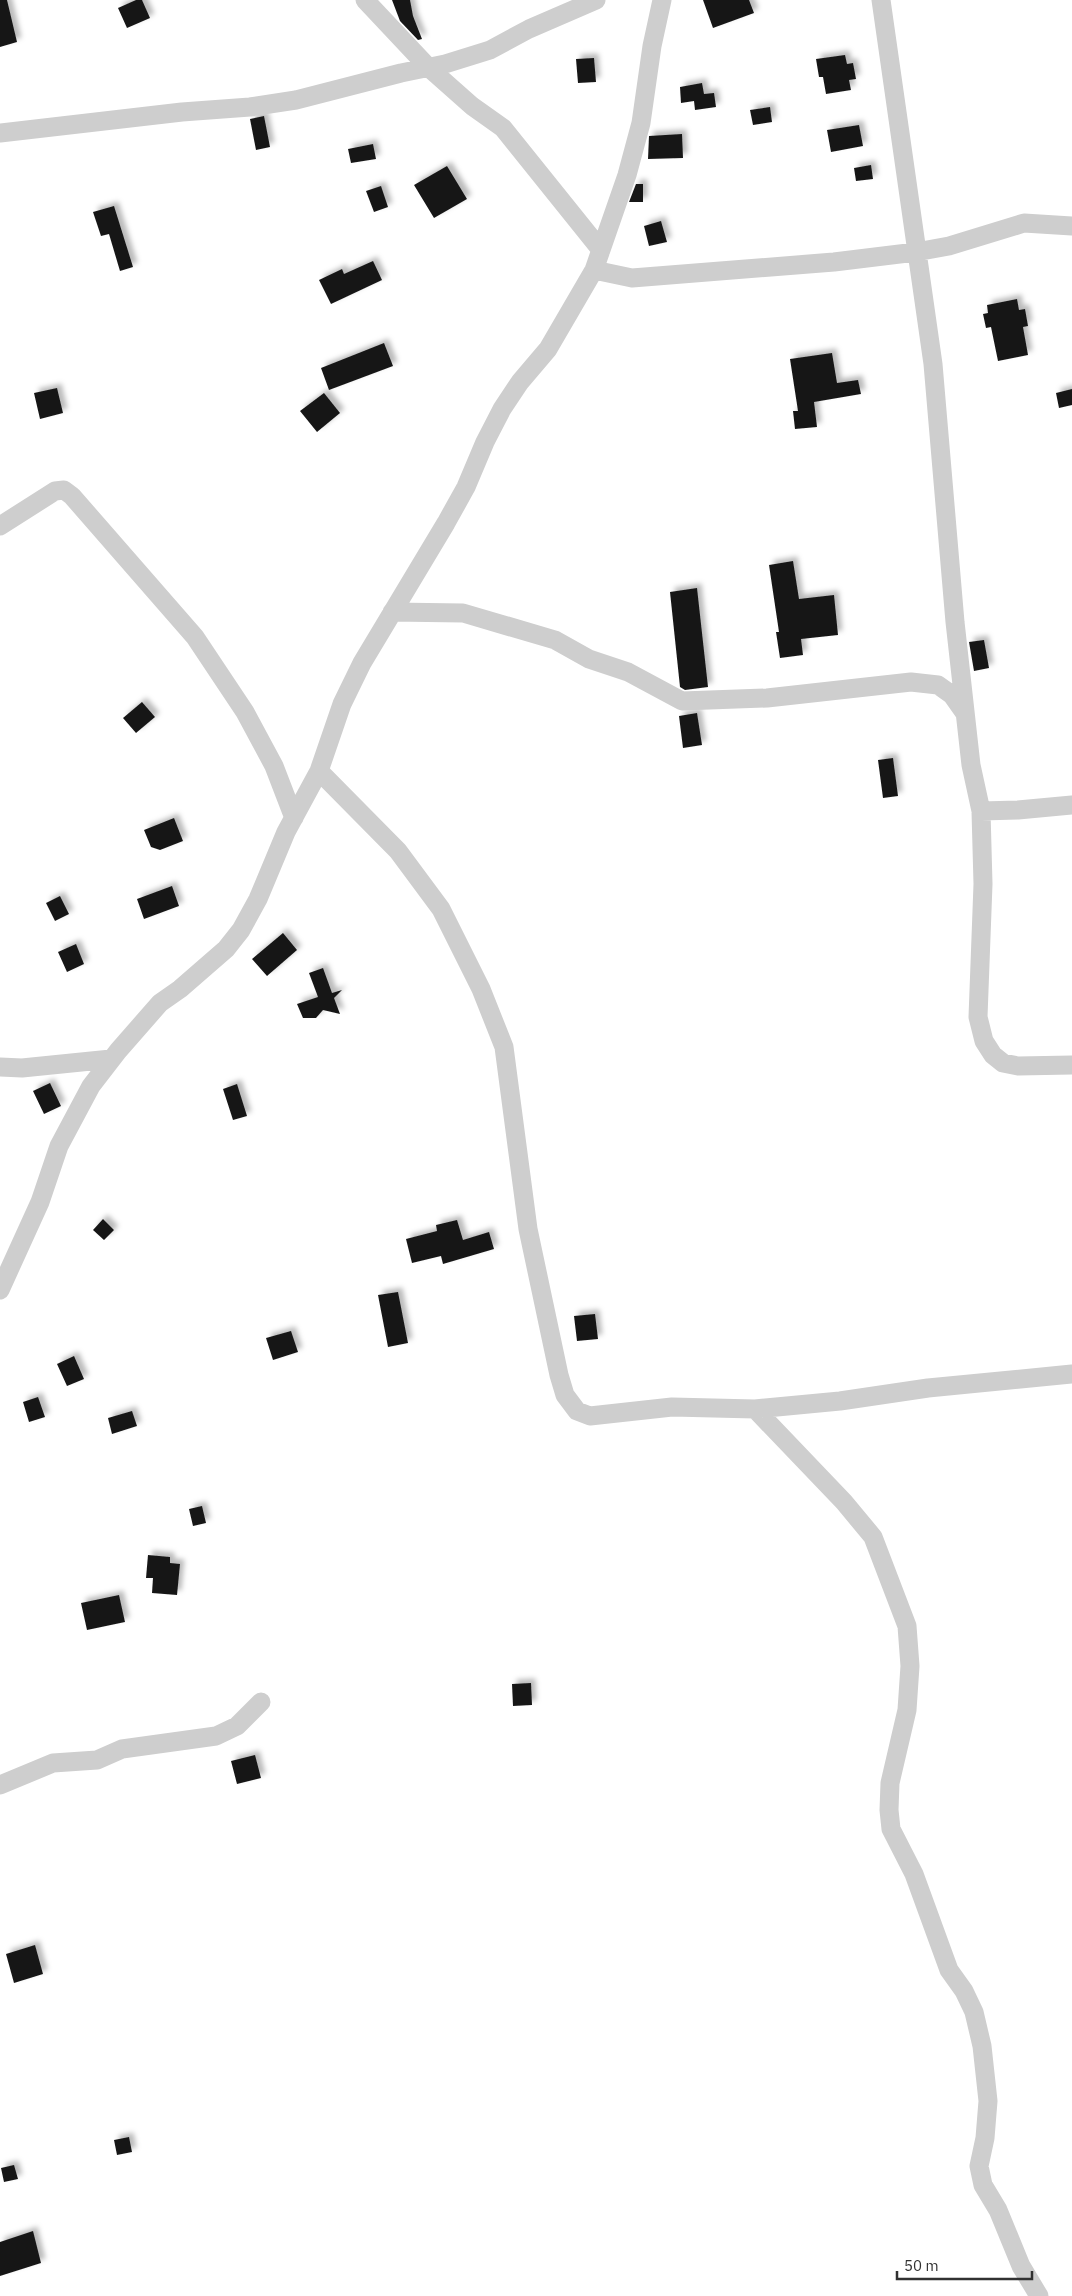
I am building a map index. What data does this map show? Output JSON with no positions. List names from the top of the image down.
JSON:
{
  "scale_bar": "50 m"
}
